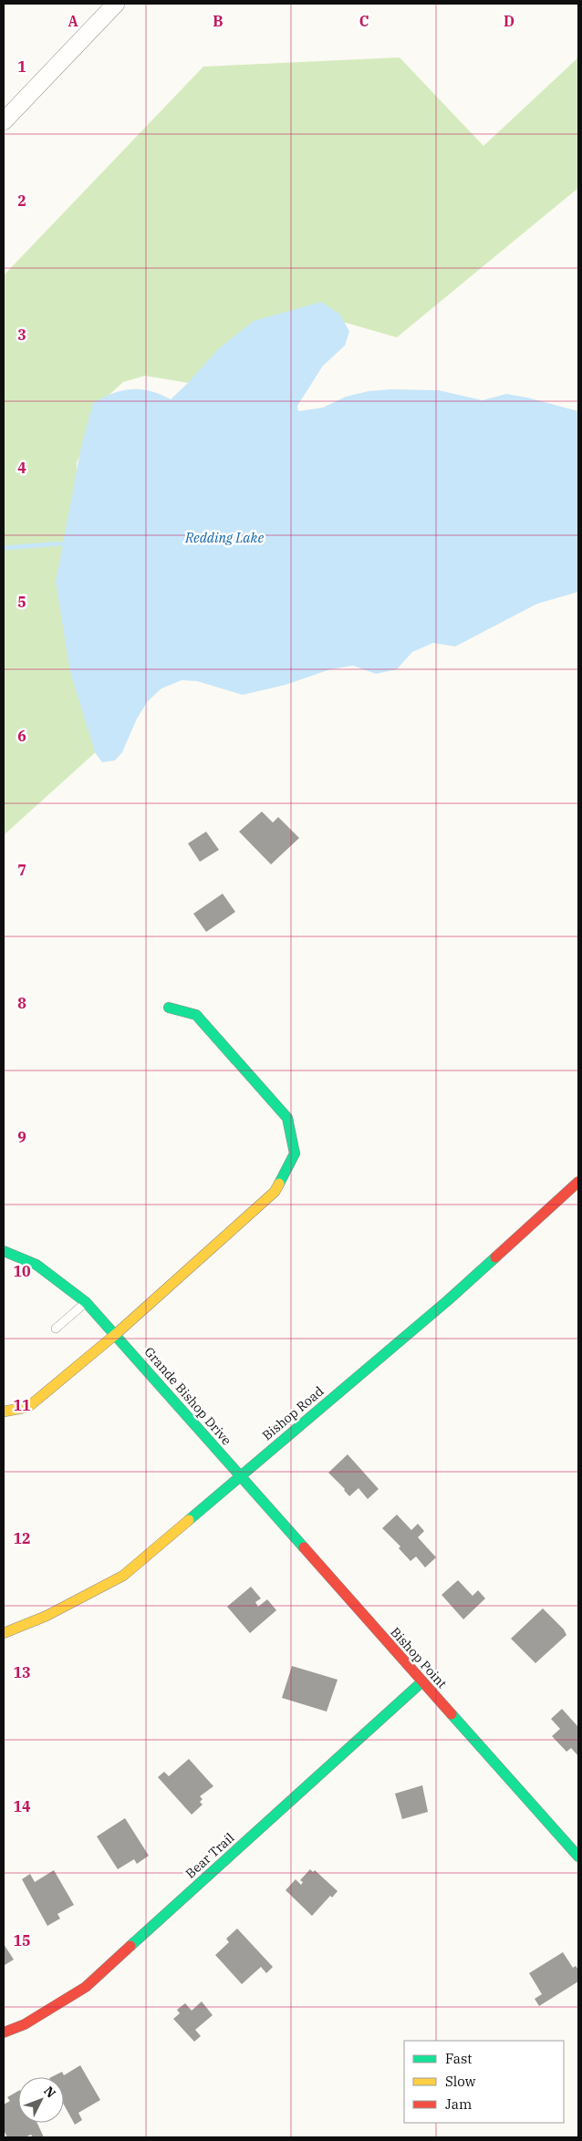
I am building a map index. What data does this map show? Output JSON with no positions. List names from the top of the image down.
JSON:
{
  "streets": {
    "street": [
      "Grande Bishop Drive",
      "Bishop Road",
      "Bishop Point",
      "Bear Trail"
    ]
  },
  "crossings": [
    ["Grande Bishop Drive", "Bishop Road"],
    ["Grande Bishop Drive", "Bishop Point"],
    ["Bishop Road", "Bishop Point"],
    ["Bishop Point", "Bear Trail"]
  ],
  "water": ["Redding Lake"],
  "legend": ["Fast", "Slow", "Jam"],
  "north": "top right",
  "grid": {
    "columns": [
      "A",
      "B",
      "C",
      "D"
    ],
    "rows": [
      "1",
      "2",
      "3",
      "4",
      "5",
      "6",
      "7",
      "8",
      "9",
      "10",
      "11",
      "12",
      "13",
      "14",
      "15"
    ]
  }
}
